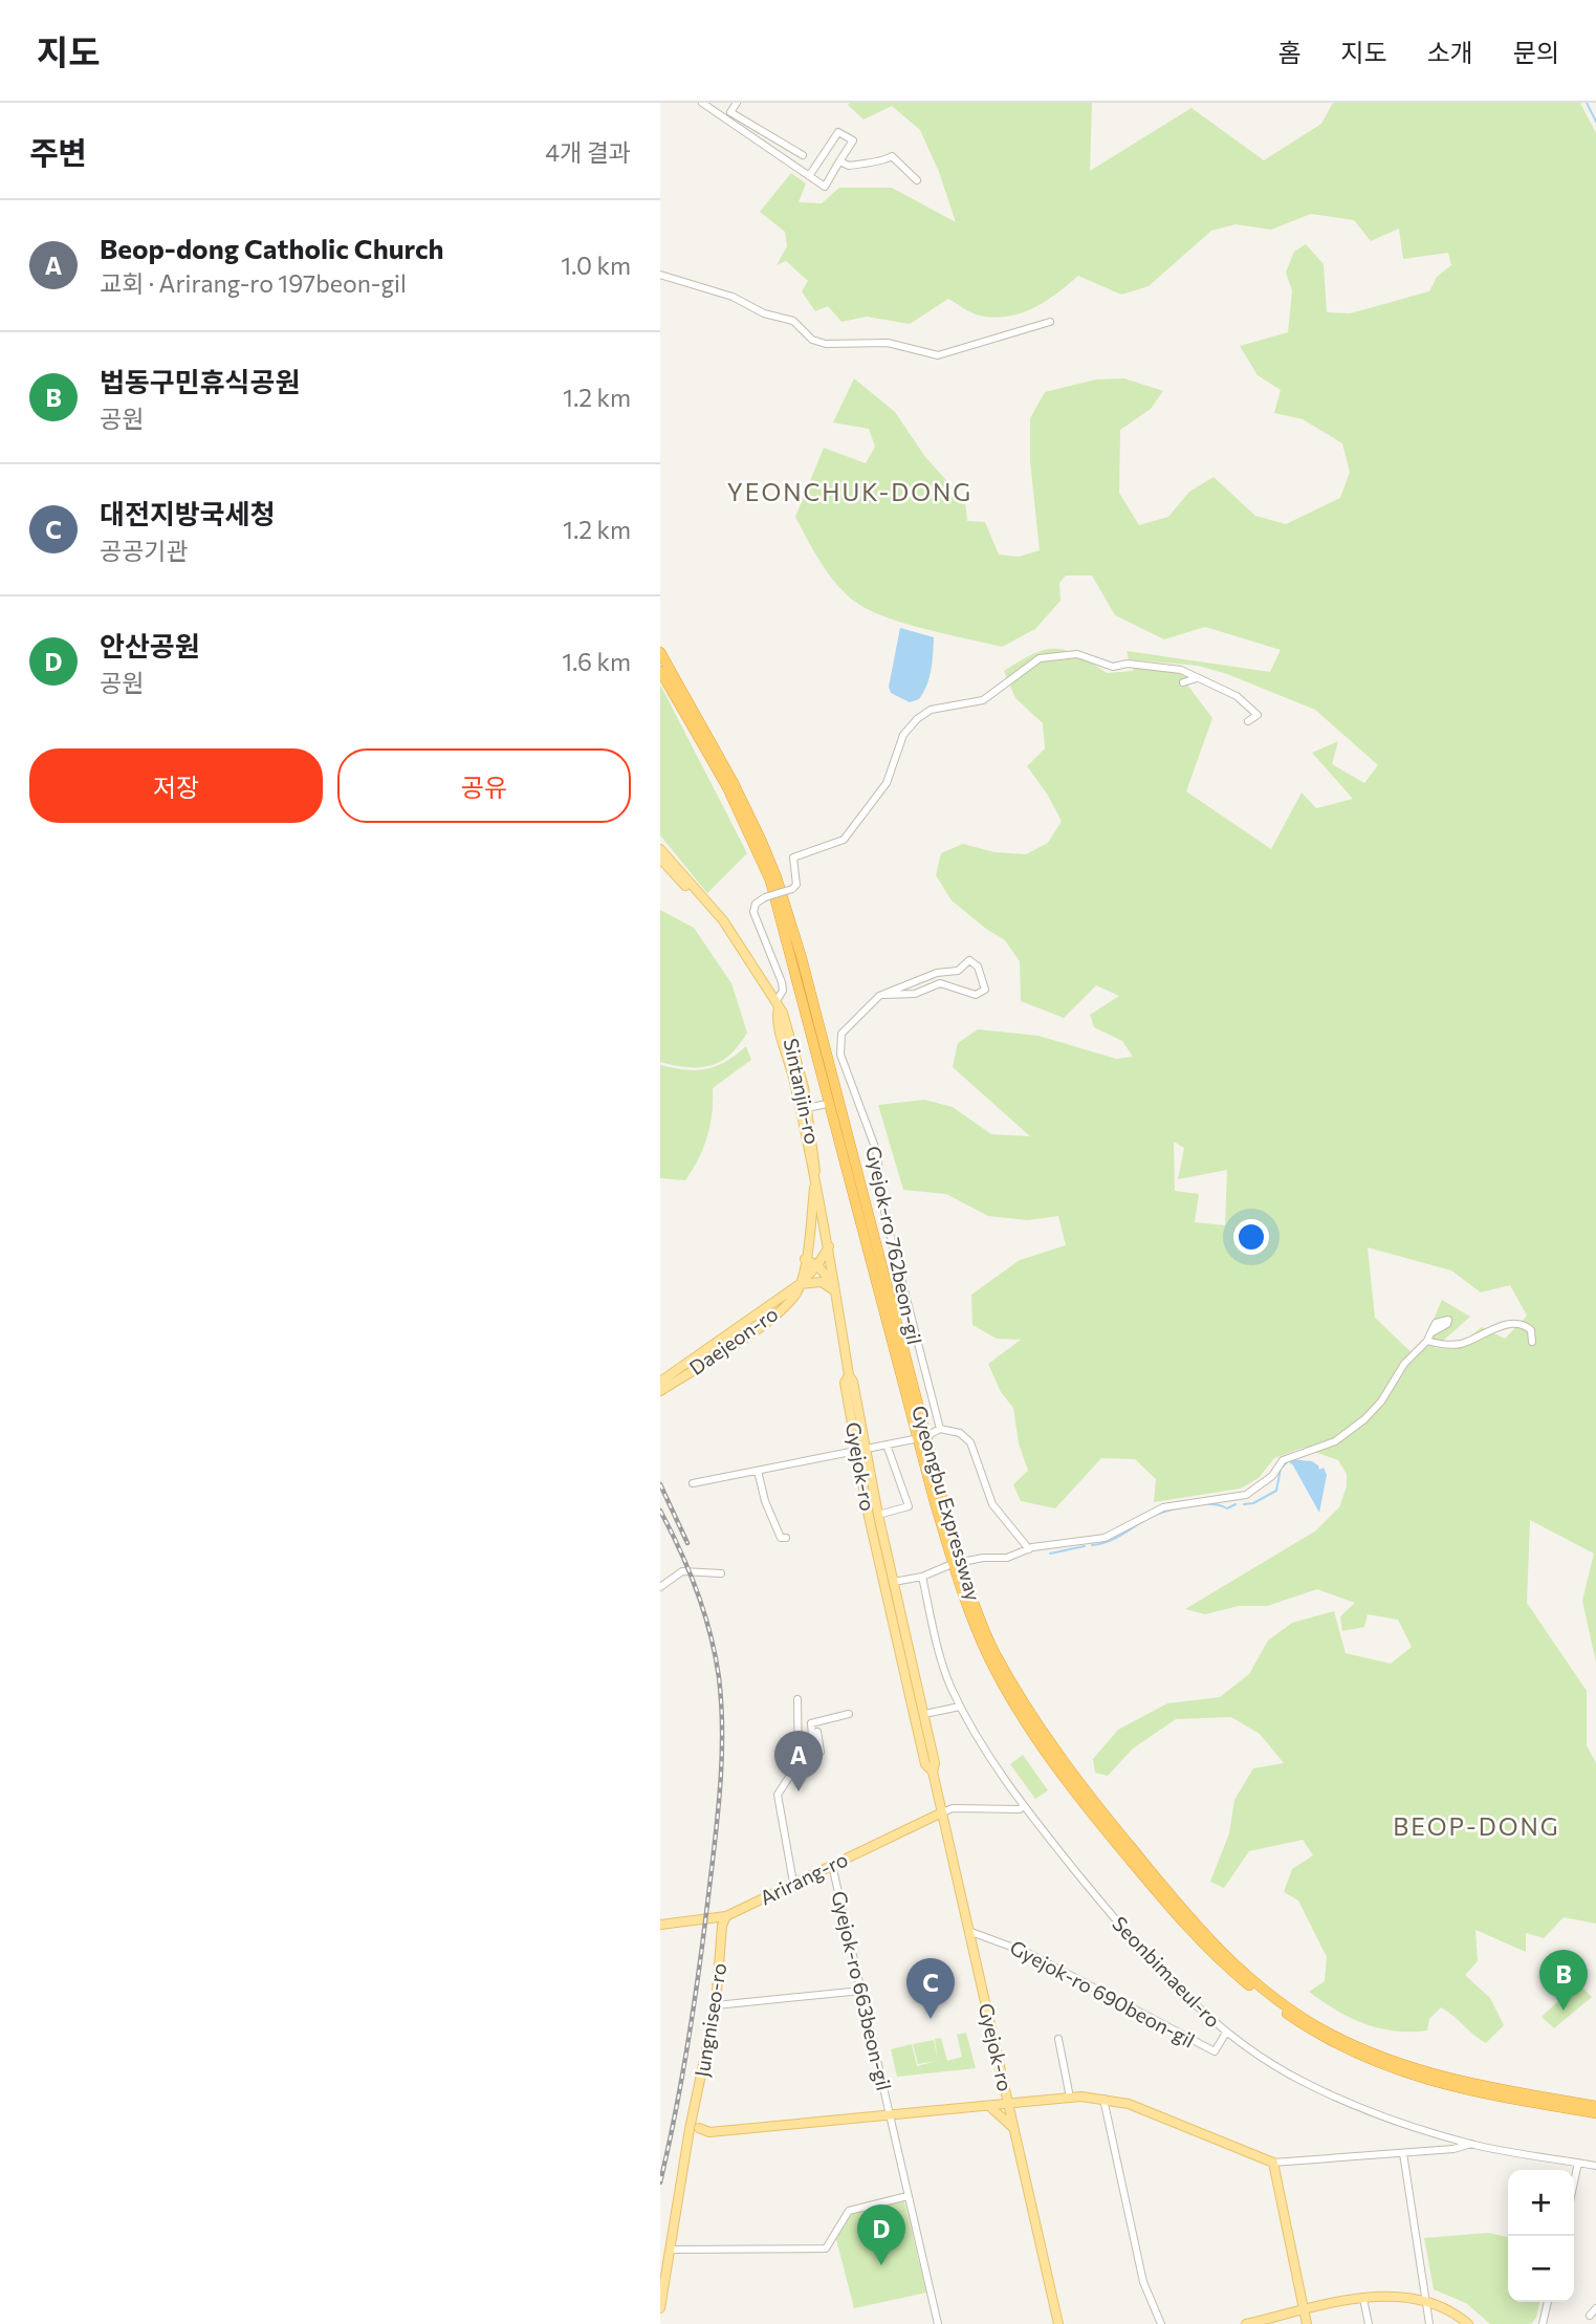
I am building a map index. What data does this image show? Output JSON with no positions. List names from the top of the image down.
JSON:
{
  "streets": {
    "highway": ["Gyeongbu Expressway"],
    "main road": [
      "Sintanjin-ro",
      "Daejeon-ro",
      "Gyejok-ro",
      "Arirang-ro",
      "Gyejok-ro 663beon-gil",
      "Jungniseo-ro"
    ],
    "street": ["Gyejok-ro 762beon-gil", "Seonbimaeul-ro", "Gyejok-ro 690beon-gil"]
  },
  "crossings": [
    ["Sintanjin-ro", "Daejeon-ro"],
    ["Sintanjin-ro", "Gyejok-ro"],
    ["Daejeon-ro", "Gyejok-ro"],
    ["Gyejok-ro", "Arirang-ro"],
    ["Gyejok-ro", "Gyejok-ro 663beon-gil"],
    ["Gyejok-ro", "Gyejok-ro 690beon-gil"],
    ["Arirang-ro", "Gyejok-ro 663beon-gil"],
    ["Arirang-ro", "Jungniseo-ro"],
    ["Seonbimaeul-ro", "Gyejok-ro 690beon-gil"],
    ["Gyejok-ro 663beon-gil", "Jungniseo-ro"]
  ],
  "districts": ["YEONCHUK-DONG", "BEOP-DONG"],
  "page": {
    "header": "지도",
    "nav": [
      "홈",
      "지도",
      "소개",
      "문의"
    ],
    "heading": ["주변", "4개 결과"],
    "list": [
      {
        "mark": "A",
        "name": "Beop-dong Catholic Church",
        "note": "교회 · Arirang-ro 197beon-gil",
        "value": "1.0 km"
      },
      {
        "mark": "B",
        "name": "법동구민휴식공원",
        "note": "공원",
        "value": "1.2 km"
      },
      {
        "mark": "C",
        "name": "대전지방국세청",
        "note": "공공기관",
        "value": "1.2 km"
      },
      {
        "mark": "D",
        "name": "안산공원",
        "note": "공원",
        "value": "1.6 km"
      }
    ],
    "buttons": ["저장", "공유"],
    "pins": [
      "A",
      "B",
      "C",
      "D"
    ],
    "map_buttons": ["+", "−"]
  }
}
